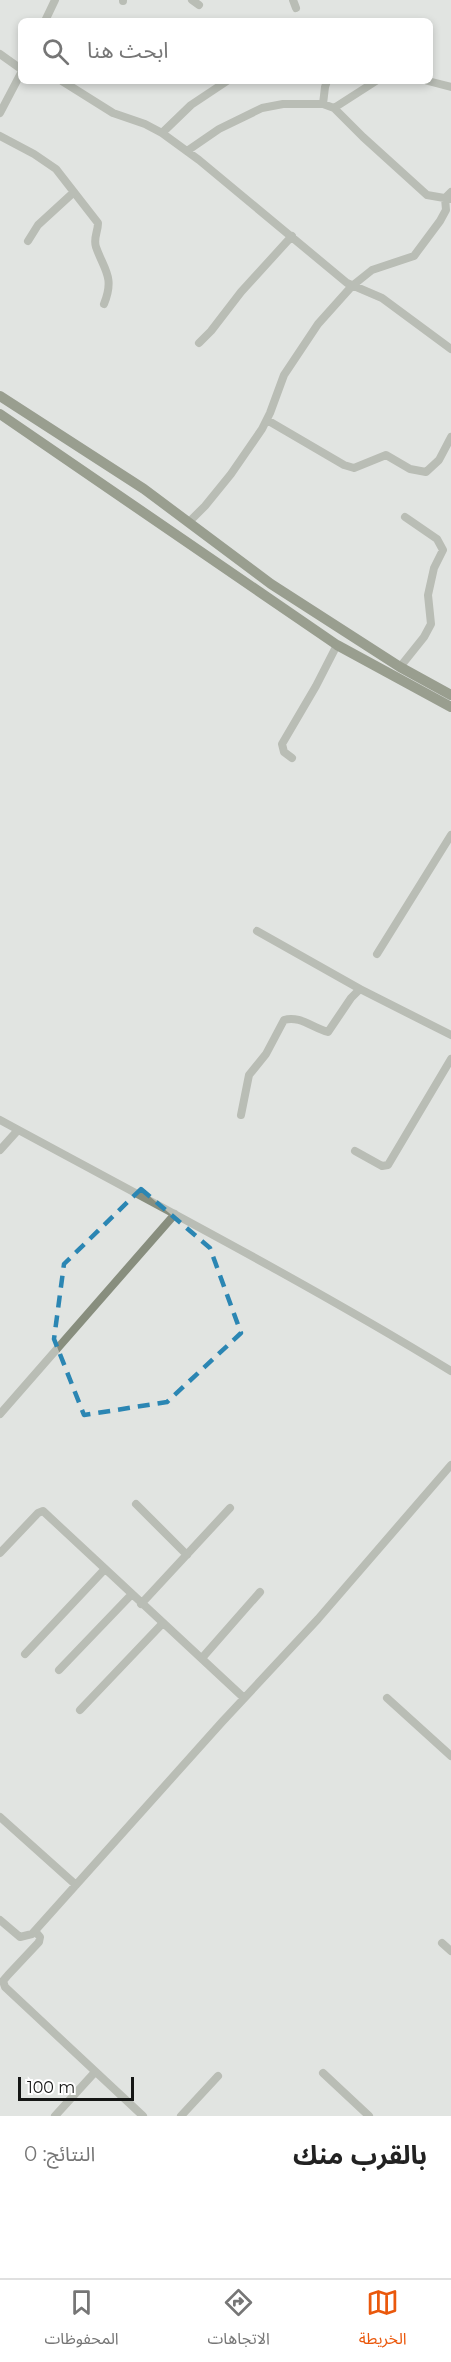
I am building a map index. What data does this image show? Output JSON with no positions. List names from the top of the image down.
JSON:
{
  "scale_bar": "100 m",
  "page": {
    "search": "ابحث هنا",
    "scale": "100 m",
    "heading": ["بالقرب منك", "النتائج: 0"],
    "nav": ["الخريطة", "الاتجاهات", "المحفوظات"]
  }
}
